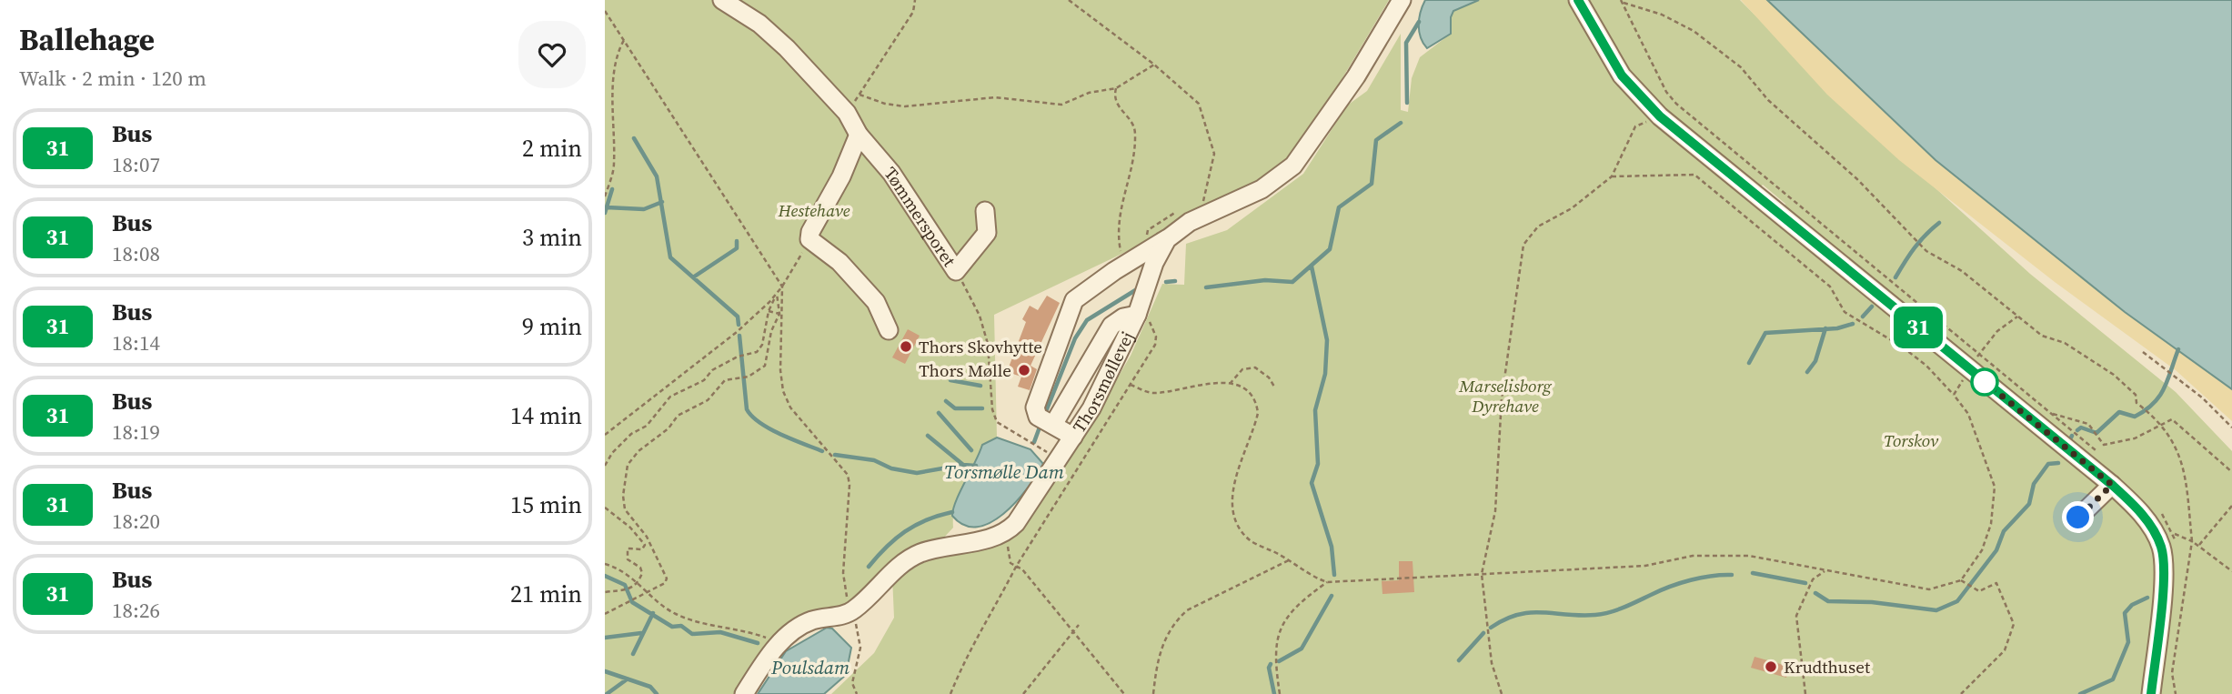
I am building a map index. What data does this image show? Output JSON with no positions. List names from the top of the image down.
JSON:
{
  "streets": {
    "street": ["Tømmersporet", "Thorsmøllevej"]
  },
  "crossings": [
    ["Tømmersporet", "Thorsmøllevej"]
  ],
  "water": ["Torsmølle Dam", "Poulsdam"],
  "parks": ["Hestehave", "Marselisborg Dyrehave", "Torskov"],
  "places": ["Thors Skovhytte", "Thors Mølle", "Krudthuset"],
  "lines": ["bus line 31"],
  "page": {
    "heading": ["Ballehage", "Walk · 2 min · 120 m"],
    "on_map": "31",
    "list": [
      {
        "mark": "31",
        "name": "Bus",
        "note": "18:07",
        "value": "2 min"
      },
      {
        "mark": "31",
        "name": "Bus",
        "note": "18:08",
        "value": "3 min"
      },
      {
        "mark": "31",
        "name": "Bus",
        "note": "18:14",
        "value": "9 min"
      },
      {
        "mark": "31",
        "name": "Bus",
        "note": "18:19",
        "value": "14 min"
      },
      {
        "mark": "31",
        "name": "Bus",
        "note": "18:20",
        "value": "15 min"
      },
      {
        "mark": "31",
        "name": "Bus",
        "note": "18:26",
        "value": "21 min"
      }
    ]
  }
}
